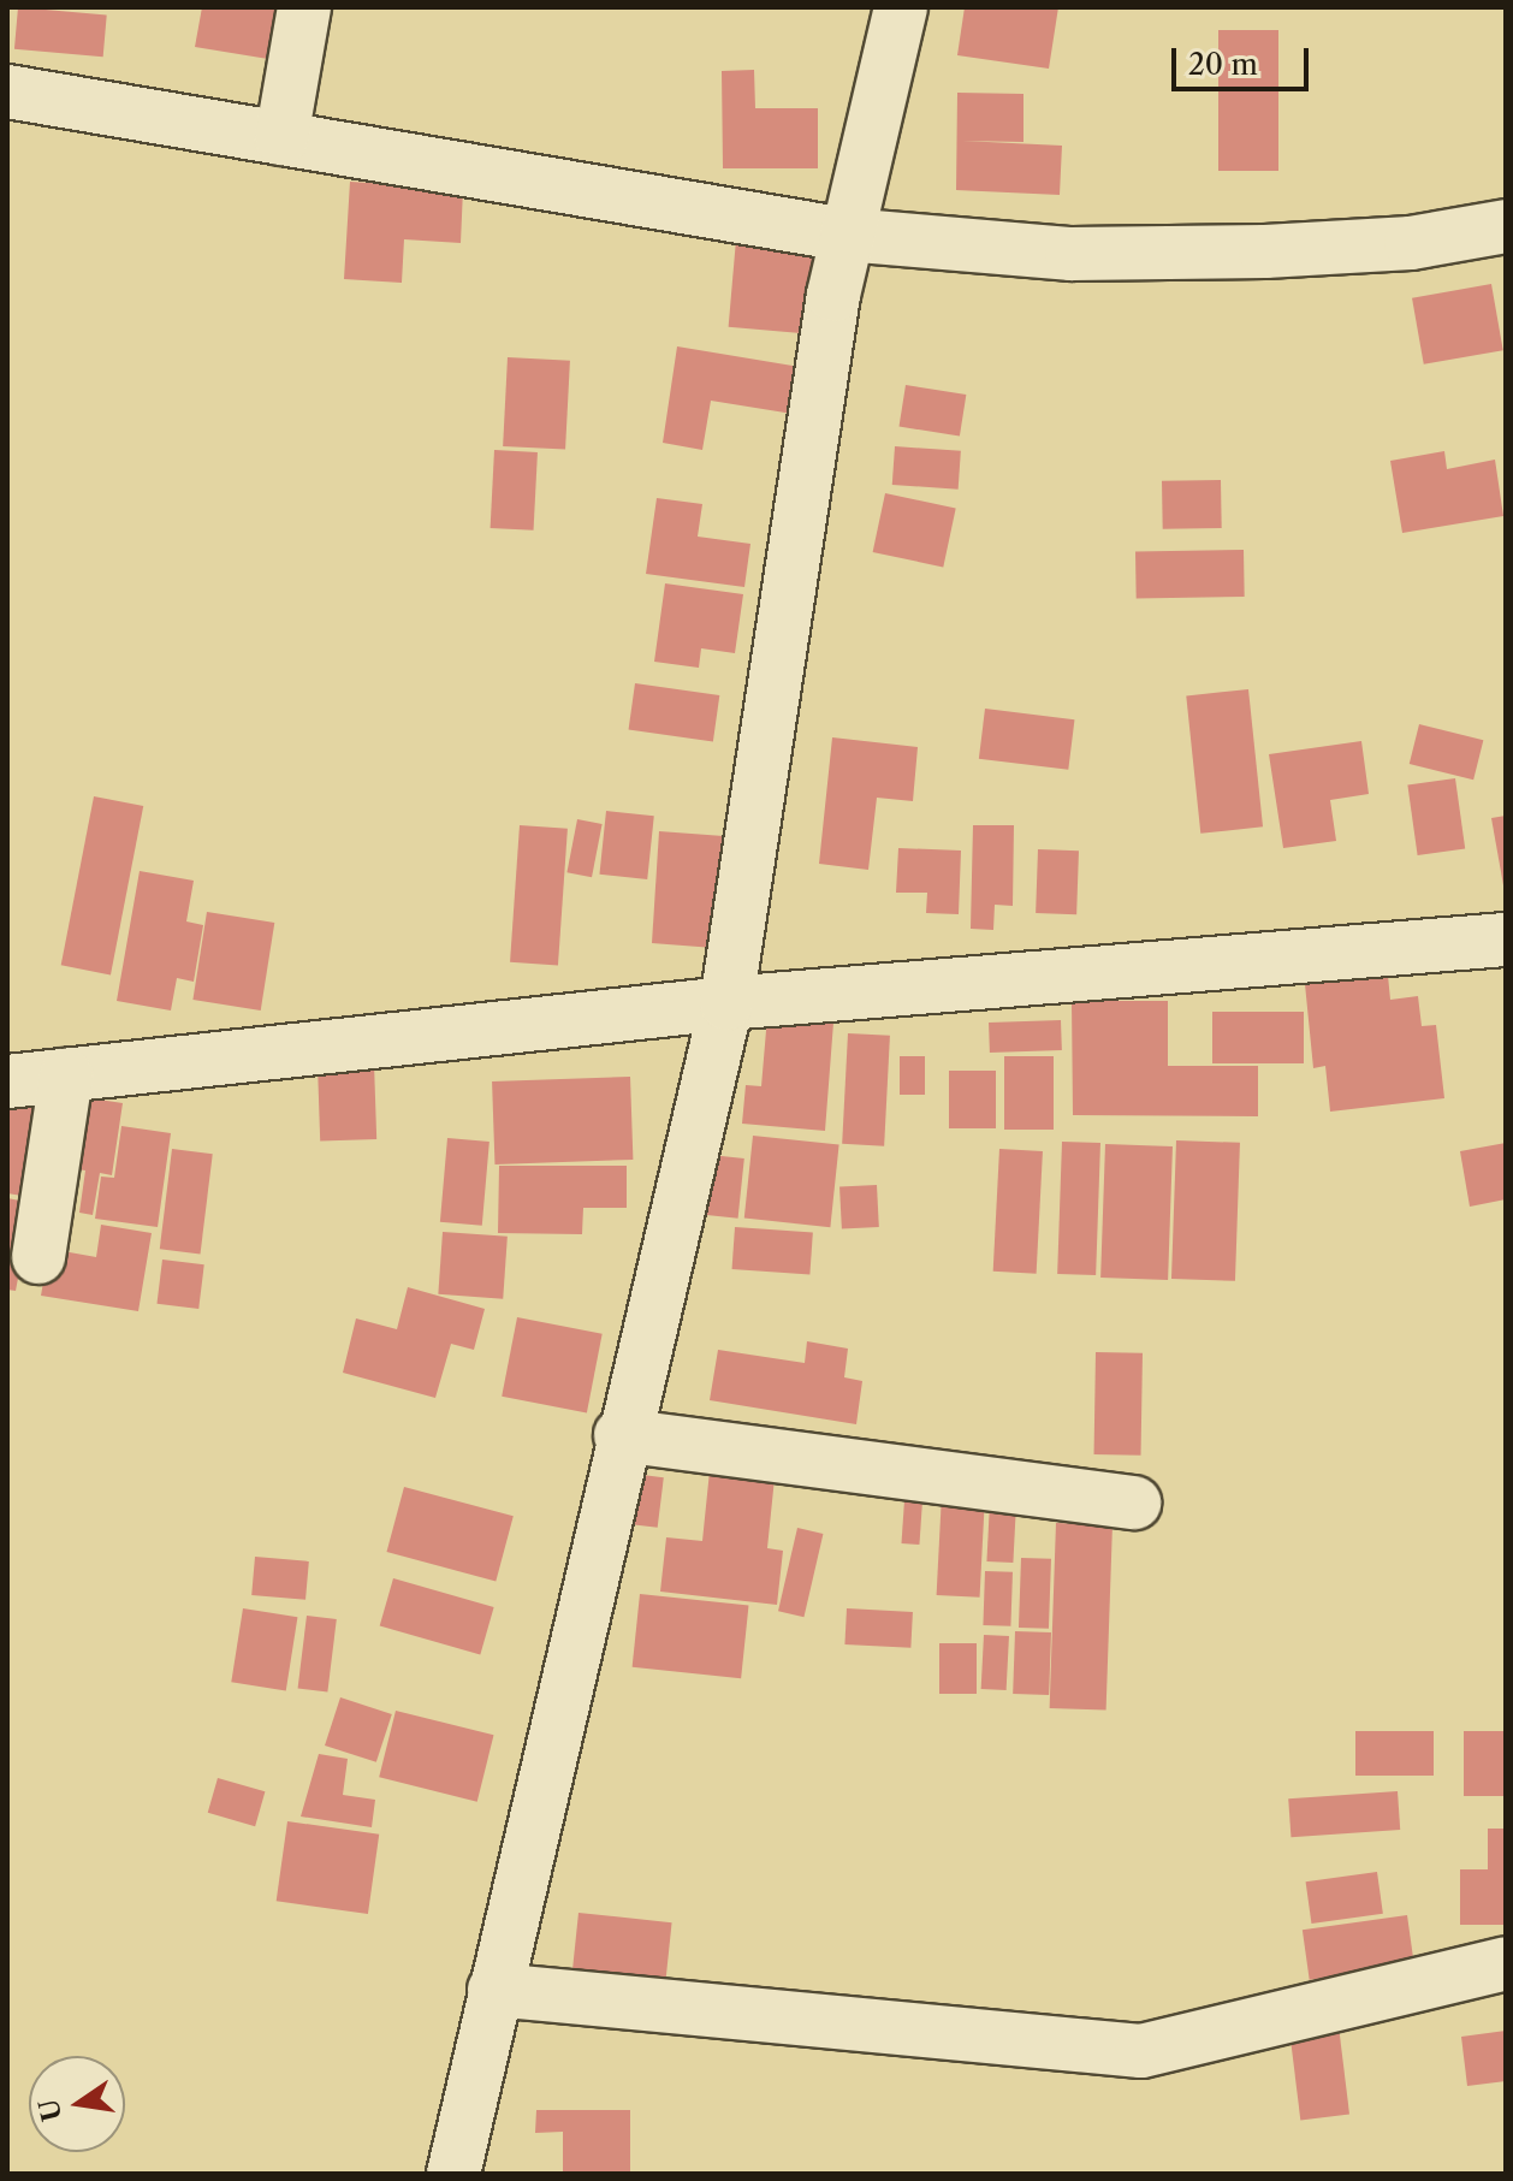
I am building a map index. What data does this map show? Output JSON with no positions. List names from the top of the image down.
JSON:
{
  "scale_bar": "20 m",
  "north": "left"
}
